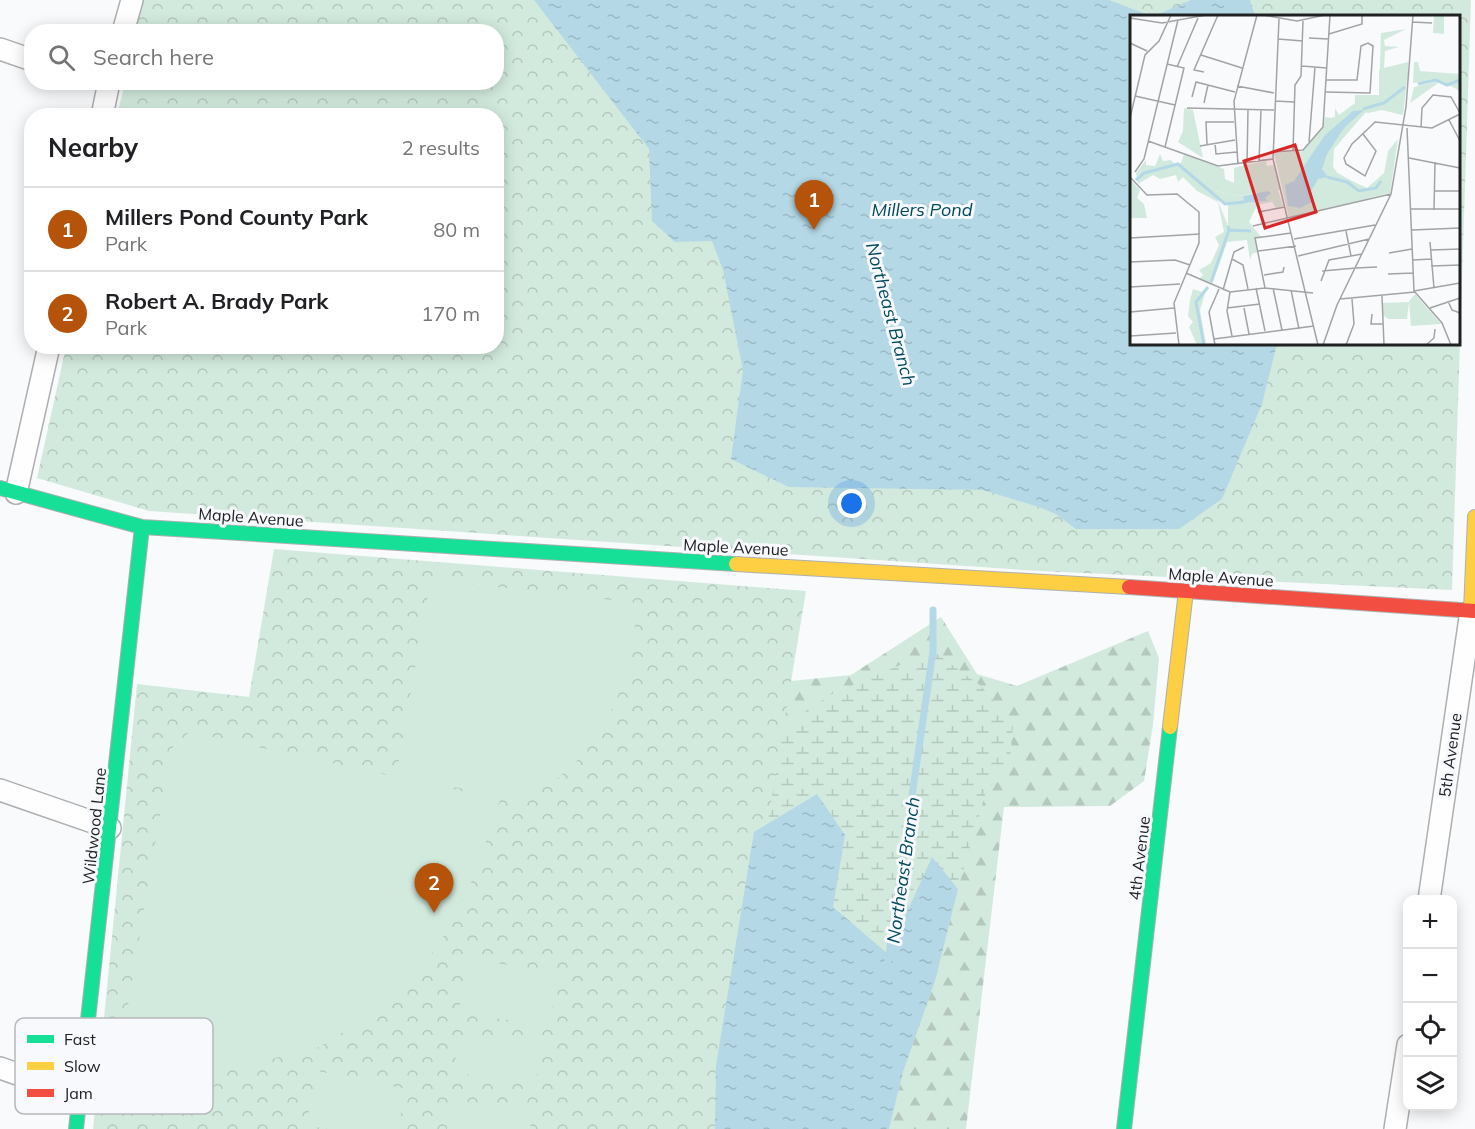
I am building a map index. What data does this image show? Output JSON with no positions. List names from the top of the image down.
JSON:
{
  "streets": {
    "main road": ["Maple Avenue", "Wildwood Lane", "4th Avenue"],
    "street": ["5th Avenue"]
  },
  "crossings": [
    ["Maple Avenue", "5th Avenue"],
    ["Maple Avenue", "Wildwood Lane"],
    ["Maple Avenue", "4th Avenue"]
  ],
  "water": ["Millers Pond", "Northeast Branch"],
  "legend": ["Fast", "Slow", "Jam"],
  "page": {
    "search": "Search here",
    "heading": ["Nearby", "2 results"],
    "pins": ["1", "2"],
    "list": [
      {
        "mark": "1",
        "name": "Millers Pond County Park",
        "note": "Park",
        "value": "80 m"
      },
      {
        "mark": "2",
        "name": "Robert A. Brady Park",
        "note": "Park",
        "value": "170 m"
      }
    ],
    "map_buttons": ["+", "−"]
  }
}
